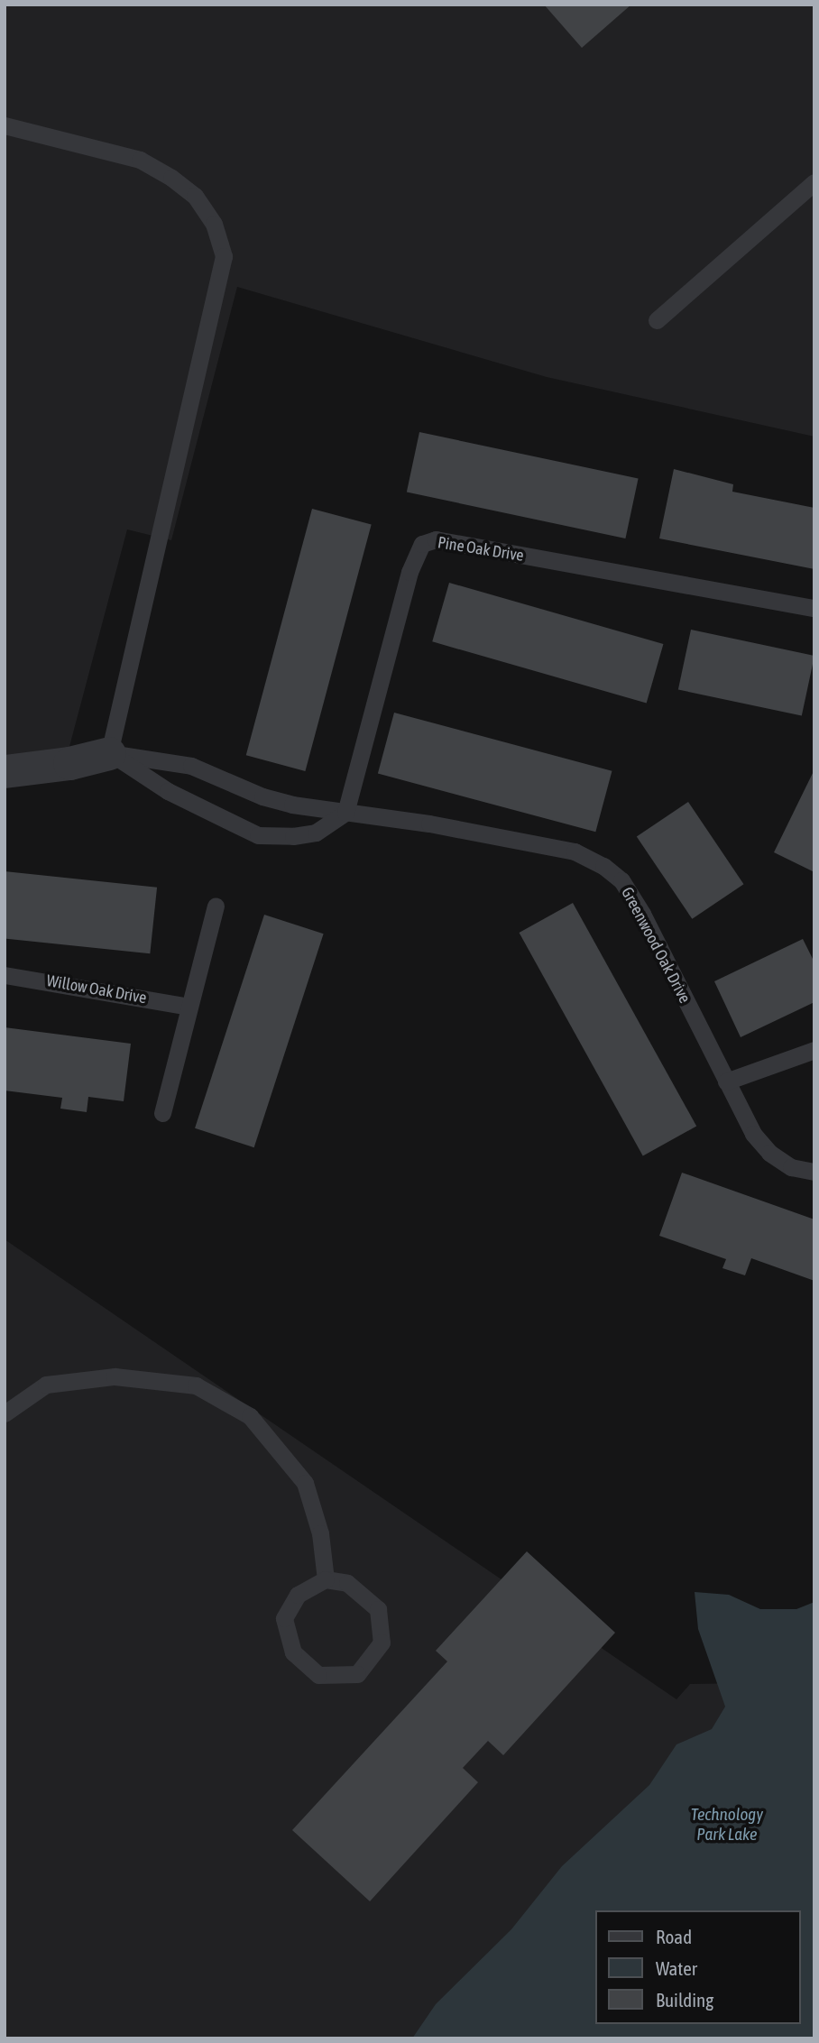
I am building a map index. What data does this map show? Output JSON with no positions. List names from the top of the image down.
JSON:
{
  "streets": {
    "lane": ["Pine Oak Drive", "Greenwood Oak Drive", "Willow Oak Drive"]
  },
  "crossings": [
    ["Pine Oak Drive", "Greenwood Oak Drive"]
  ],
  "water": ["Technology Park Lake"],
  "legend": ["Road", "Water", "Building"]
}
